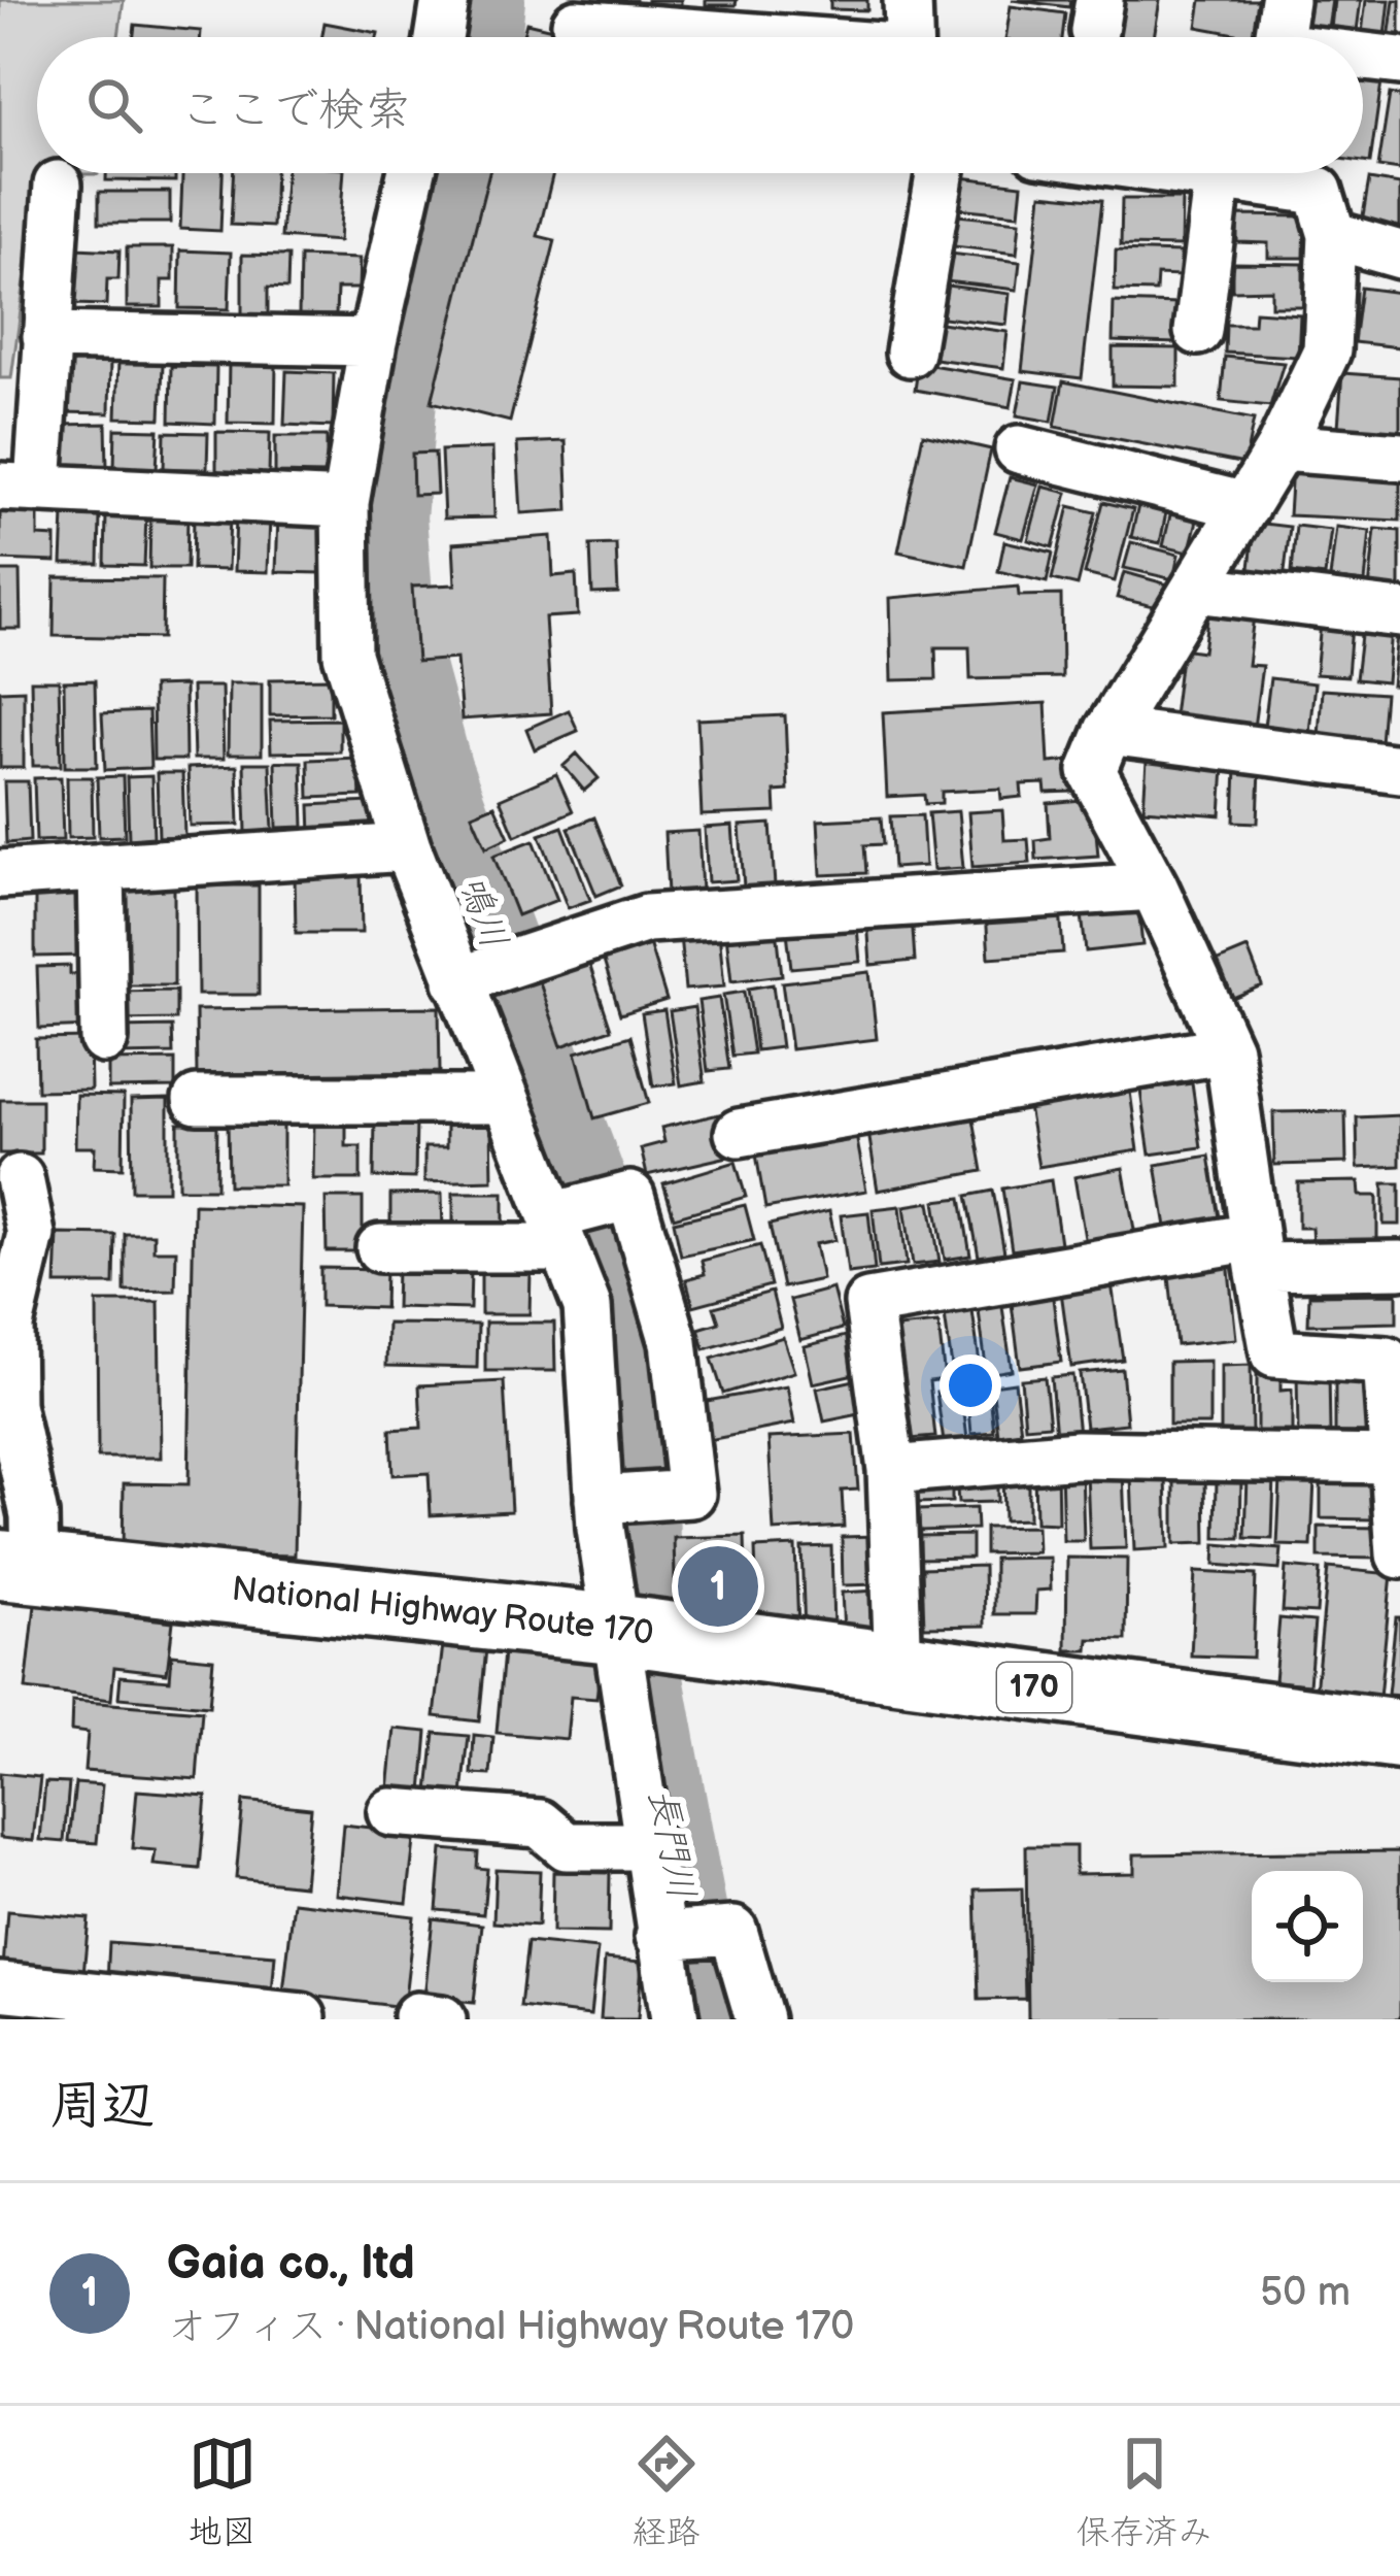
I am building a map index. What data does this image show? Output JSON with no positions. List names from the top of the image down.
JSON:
{
  "streets": {
    "highway": ["National Highway Route 170", "170"]
  },
  "water": ["鳴川", "長門川"],
  "page": {
    "search": "ここで検索",
    "pins": "1",
    "heading": "周辺",
    "list": [
      {
        "mark": "1",
        "name": "Gaia co., ltd",
        "note": "オフィス · National Highway Route 170",
        "value": "50 m"
      }
    ],
    "nav": ["地図", "経路", "保存済み"]
  }
}
